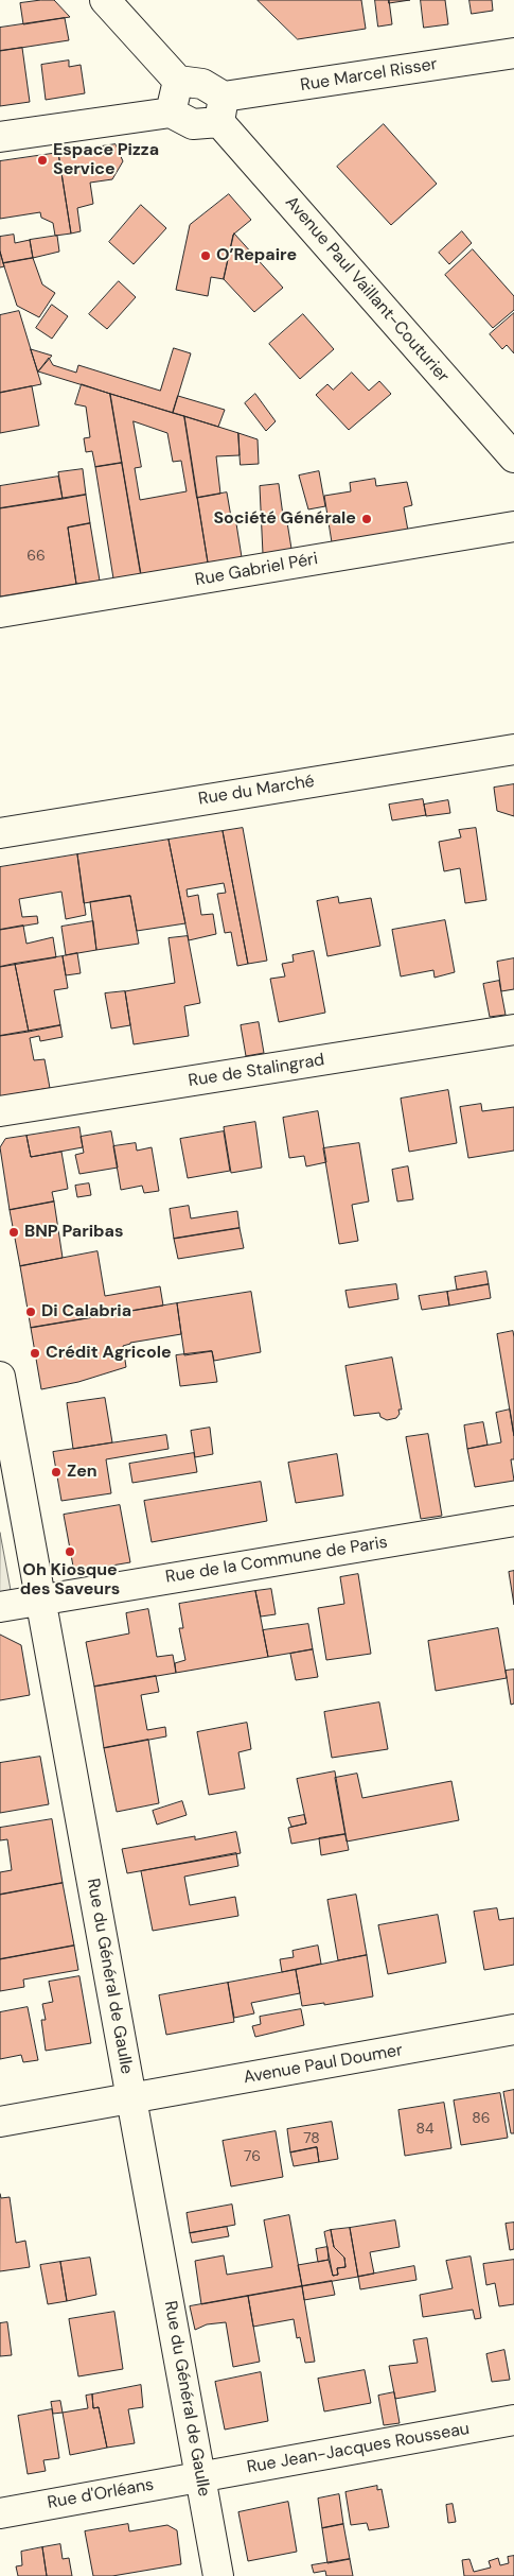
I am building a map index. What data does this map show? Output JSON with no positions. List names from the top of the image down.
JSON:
{
  "streets": {
    "street": [
      "Rue Marcel Risser",
      "Avenue Paul Vaillant-Couturier",
      "Rue Gabriel Péri",
      "Rue du Marché",
      "Rue de Stalingrad",
      "Rue de la Commune de Paris",
      "Rue du Général de Gaulle",
      "Avenue Paul Doumer",
      "Rue Jean-Jacques Rousseau",
      "Rue d'Orléans"
    ]
  },
  "crossings": [
    ["Rue Marcel Risser", "Avenue Paul Vaillant-Couturier"],
    ["Rue de la Commune de Paris", "Rue du Général de Gaulle"],
    ["Rue du Général de Gaulle", "Avenue Paul Doumer"],
    ["Rue du Général de Gaulle", "Rue Jean-Jacques Rousseau"],
    ["Rue du Général de Gaulle", "Rue d'Orléans"],
    ["Rue Jean-Jacques Rousseau", "Rue d'Orléans"]
  ],
  "places": [
    "Espace Pizza Service",
    "O’Repaire",
    "Société Générale",
    "BNP Paribas",
    "Di Calabria",
    "Crédit Agricole",
    "Zen",
    "Oh Kiosque des Saveurs"
  ],
  "house_numbers": [
    "66",
    "86",
    "84",
    "78",
    "76"
  ]
}
